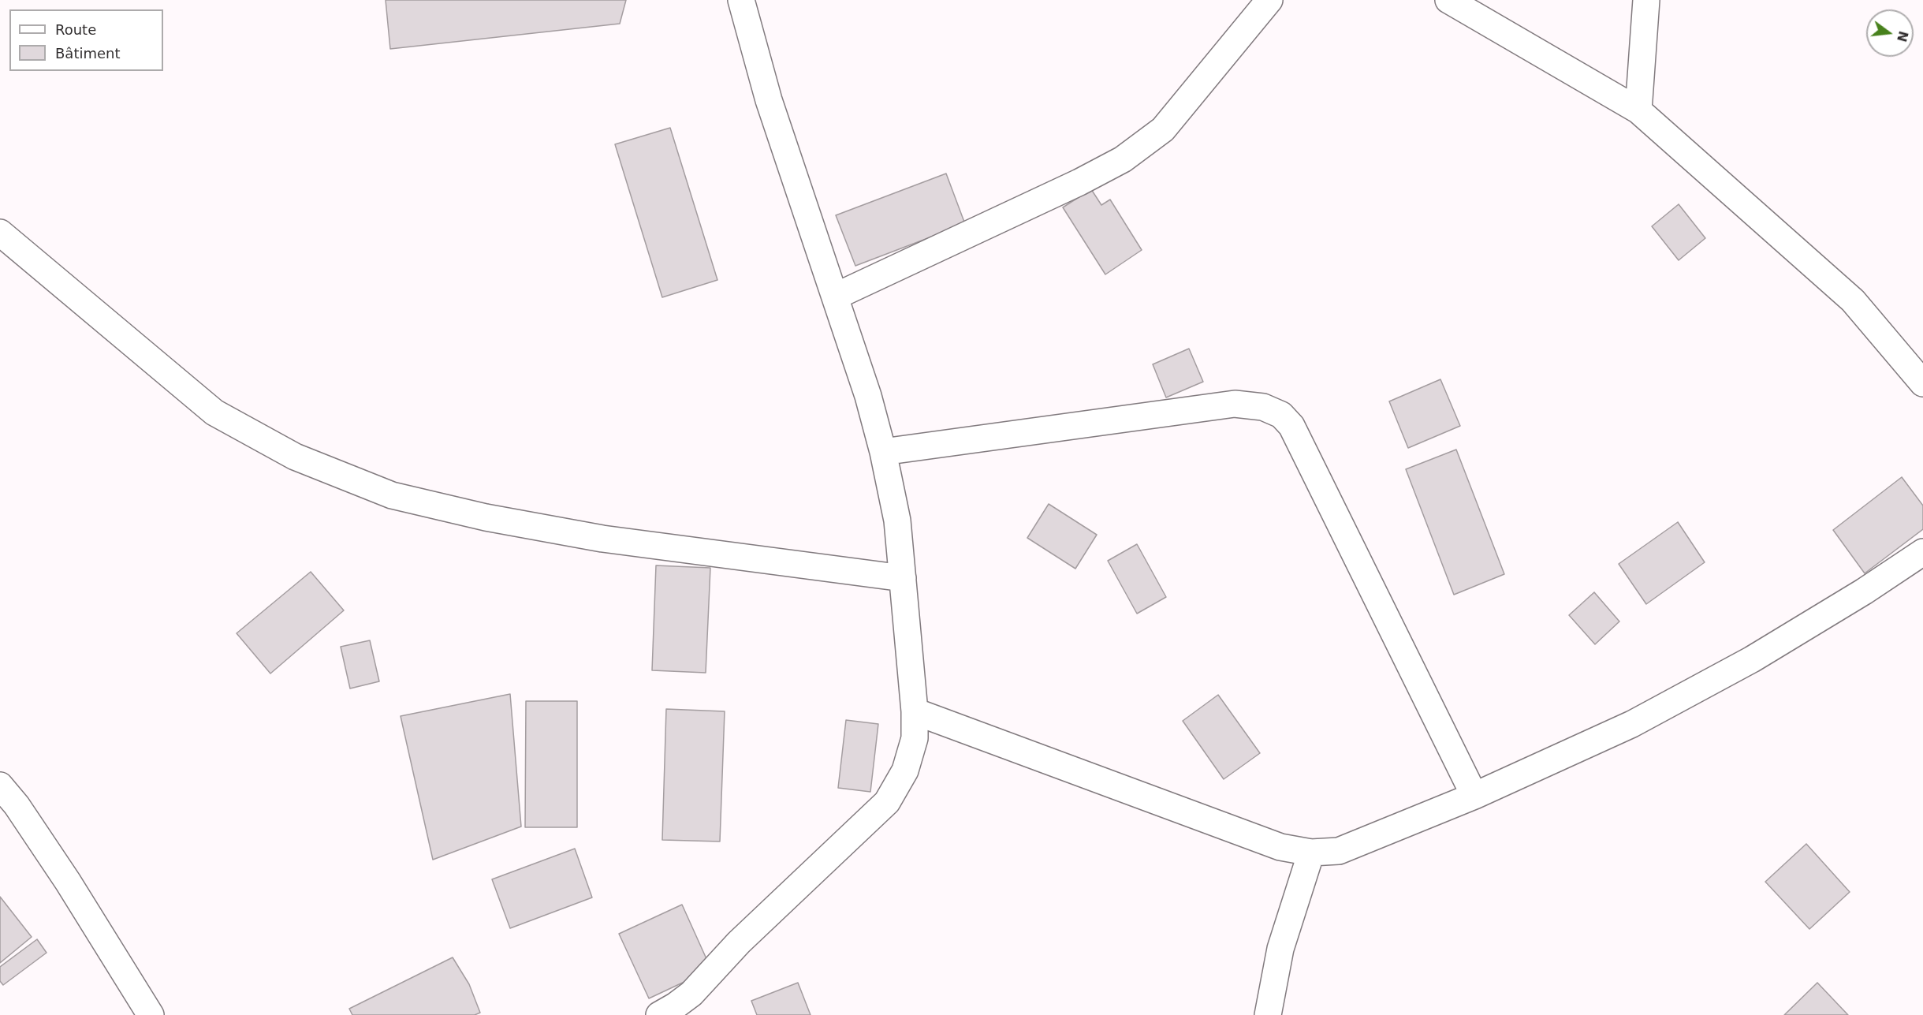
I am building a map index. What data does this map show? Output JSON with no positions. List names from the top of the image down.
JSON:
{
  "legend": ["Route", "Bâtiment"],
  "north": "right"
}
